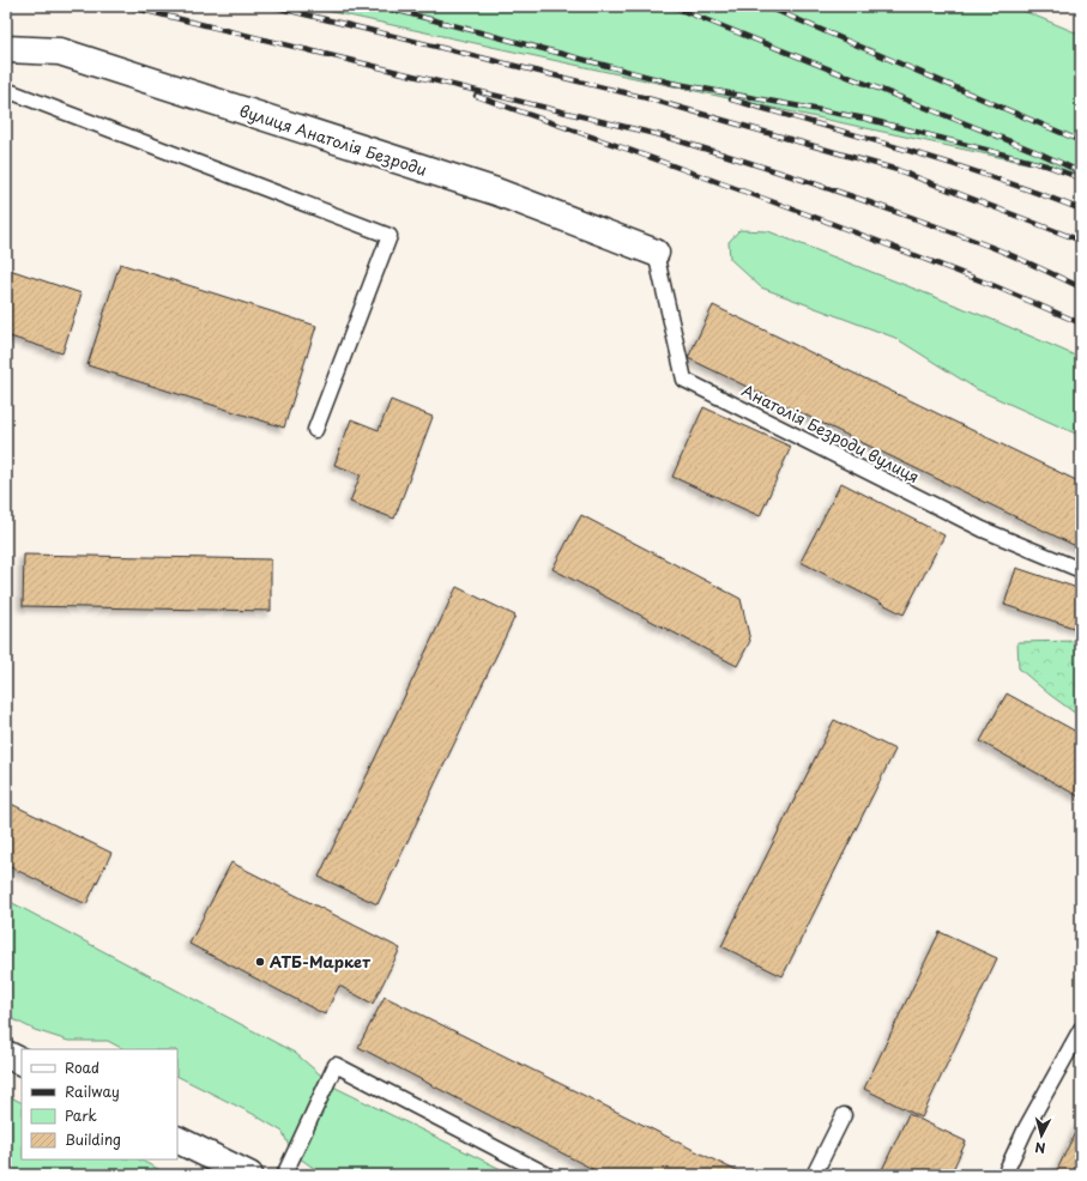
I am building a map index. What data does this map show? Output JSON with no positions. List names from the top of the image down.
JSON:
{
  "streets": {
    "street": ["вулиця Анатолія Безроди"],
    "lane": ["Анатолія Безроди вулиця"]
  },
  "crossings": [
    ["вулиця Анатолія Безроди", "Анатолія Безроди вулиця"]
  ],
  "places": ["АТБ-Маркет"],
  "legend": [
    "Road",
    "Railway",
    "Park",
    "Building"
  ],
  "north": "bottom"
}
